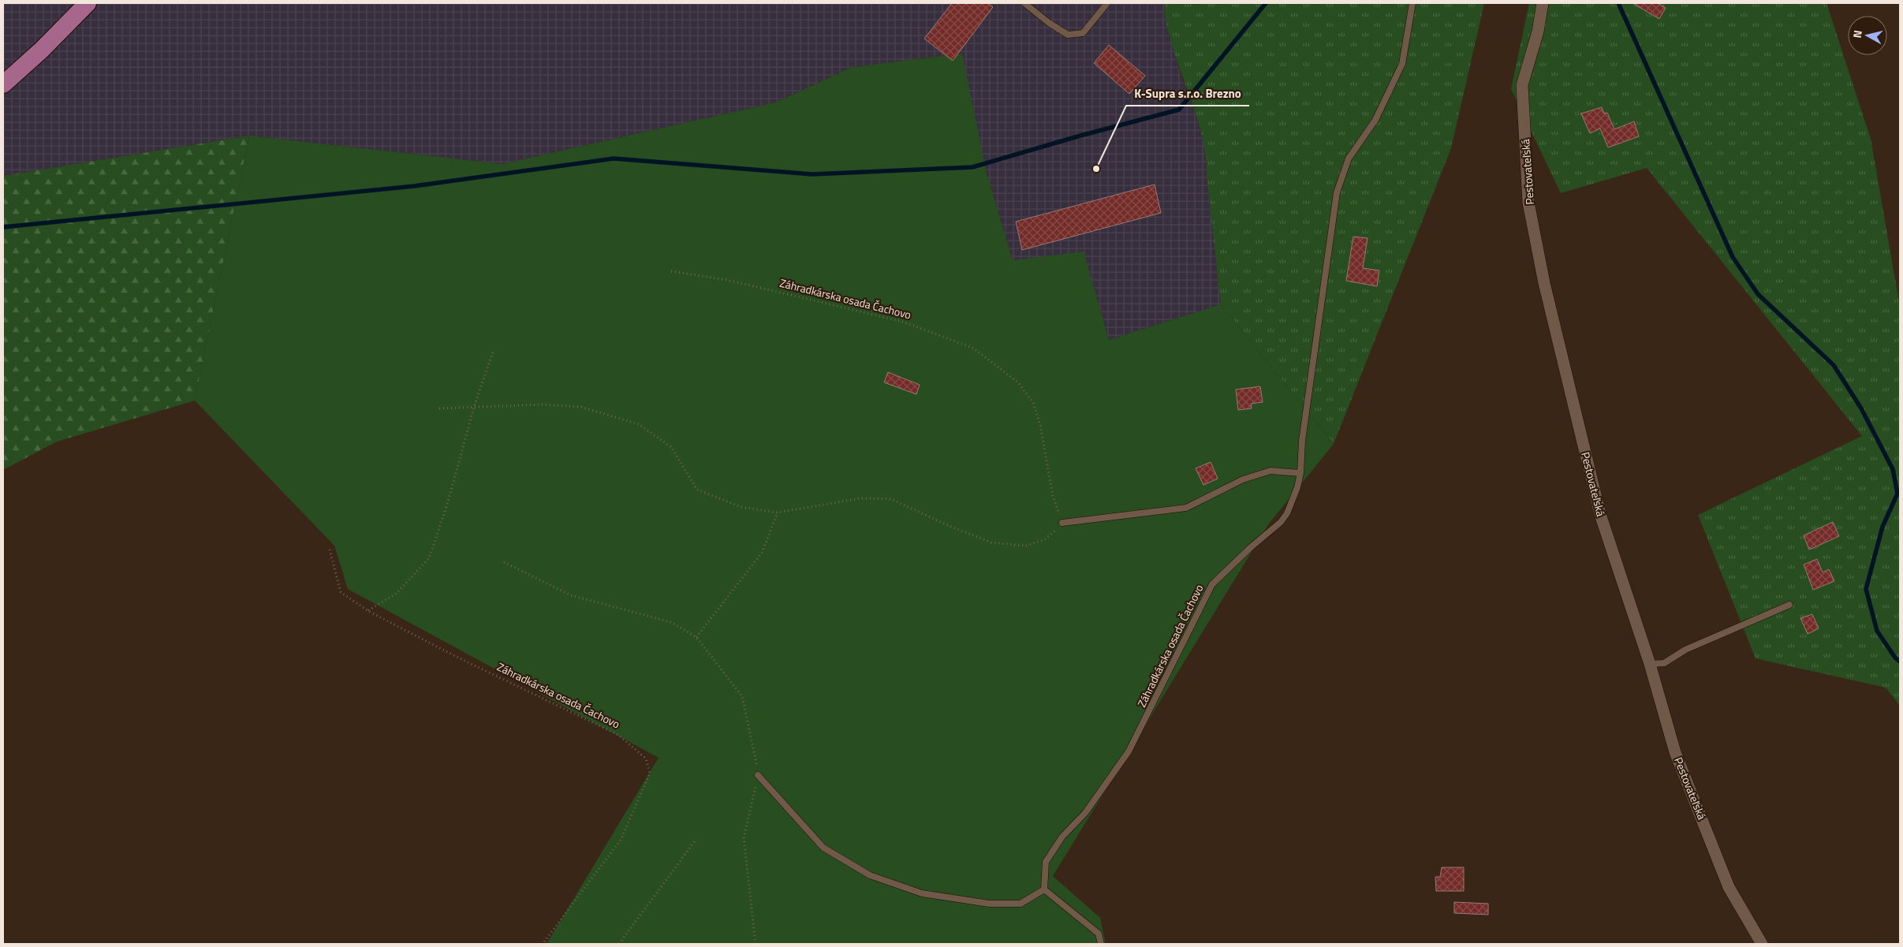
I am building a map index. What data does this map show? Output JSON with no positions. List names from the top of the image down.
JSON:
{
  "streets": {
    "street": ["Pestovateľská"],
    "lane": ["Záhradkárska osada Čachovo"]
  },
  "places": ["K-Supra s.r.o. Brezno"],
  "north": "left"
}
